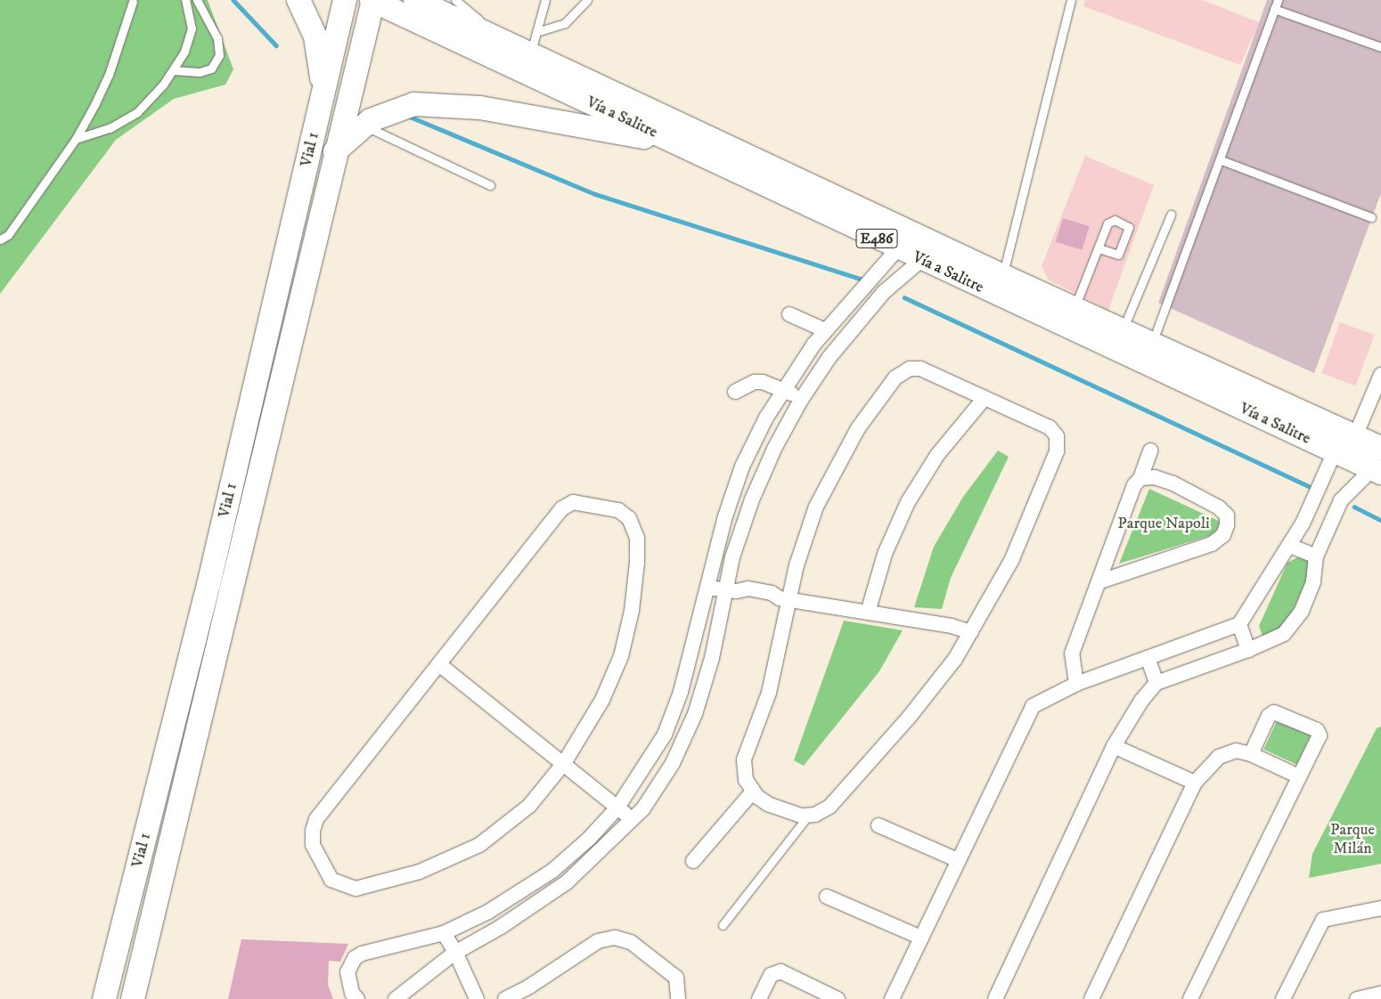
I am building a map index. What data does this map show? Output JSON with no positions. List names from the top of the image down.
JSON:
{
  "streets": {
    "main road": ["Vía a Salitre", "Vial 1", "E486"]
  },
  "parks": ["Parque Napoli", "Parque Milán"]
}
